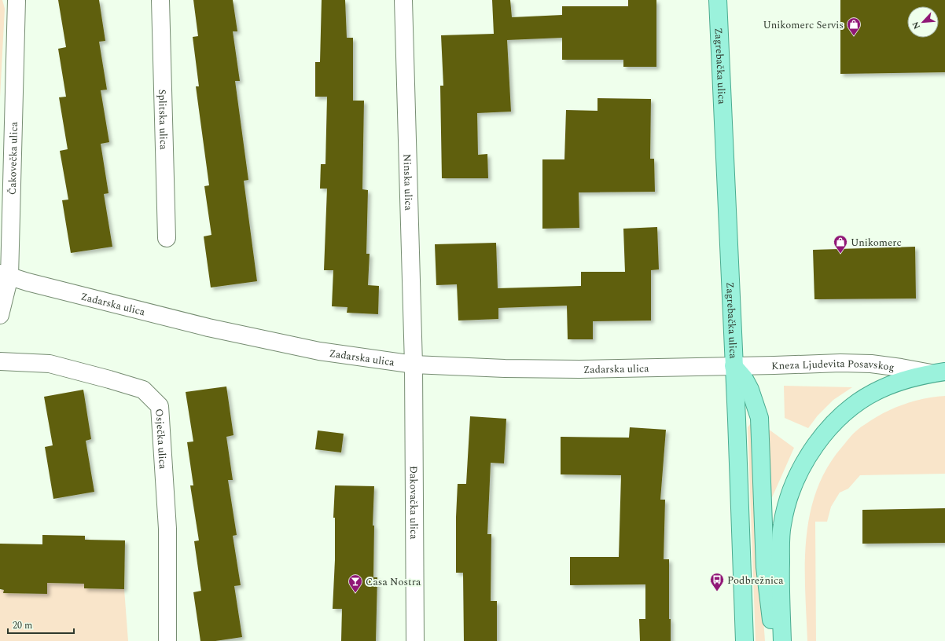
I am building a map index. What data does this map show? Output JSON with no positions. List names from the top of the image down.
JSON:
{
  "streets": {
    "main road": ["Zagrebačka ulica"],
    "street": [
      "Splitska ulica",
      "Čakovečka ulica",
      "Ninska ulica",
      "Zadarska ulica",
      "Kneza Ljudevita Posavskog",
      "Osječka ulica",
      "Đakovačka ulica"
    ]
  },
  "crossings": [
    ["Zagrebačka ulica", "Zadarska ulica"],
    ["Zagrebačka ulica", "Kneza Ljudevita Posavskog"],
    ["Čakovečka ulica", "Zadarska ulica"],
    ["Ninska ulica", "Zadarska ulica"],
    ["Ninska ulica", "Đakovačka ulica"],
    ["Zadarska ulica", "Kneza Ljudevita Posavskog"],
    ["Zadarska ulica", "Đakovačka ulica"]
  ],
  "places": {
    "shop": ["Unikomerc Servis", "Unikomerc"],
    "bus stop": ["Podbrežnica"],
    "bar": ["Casa Nostra"]
  },
  "scale_bar": "20 m",
  "north": "bottom left"
}
